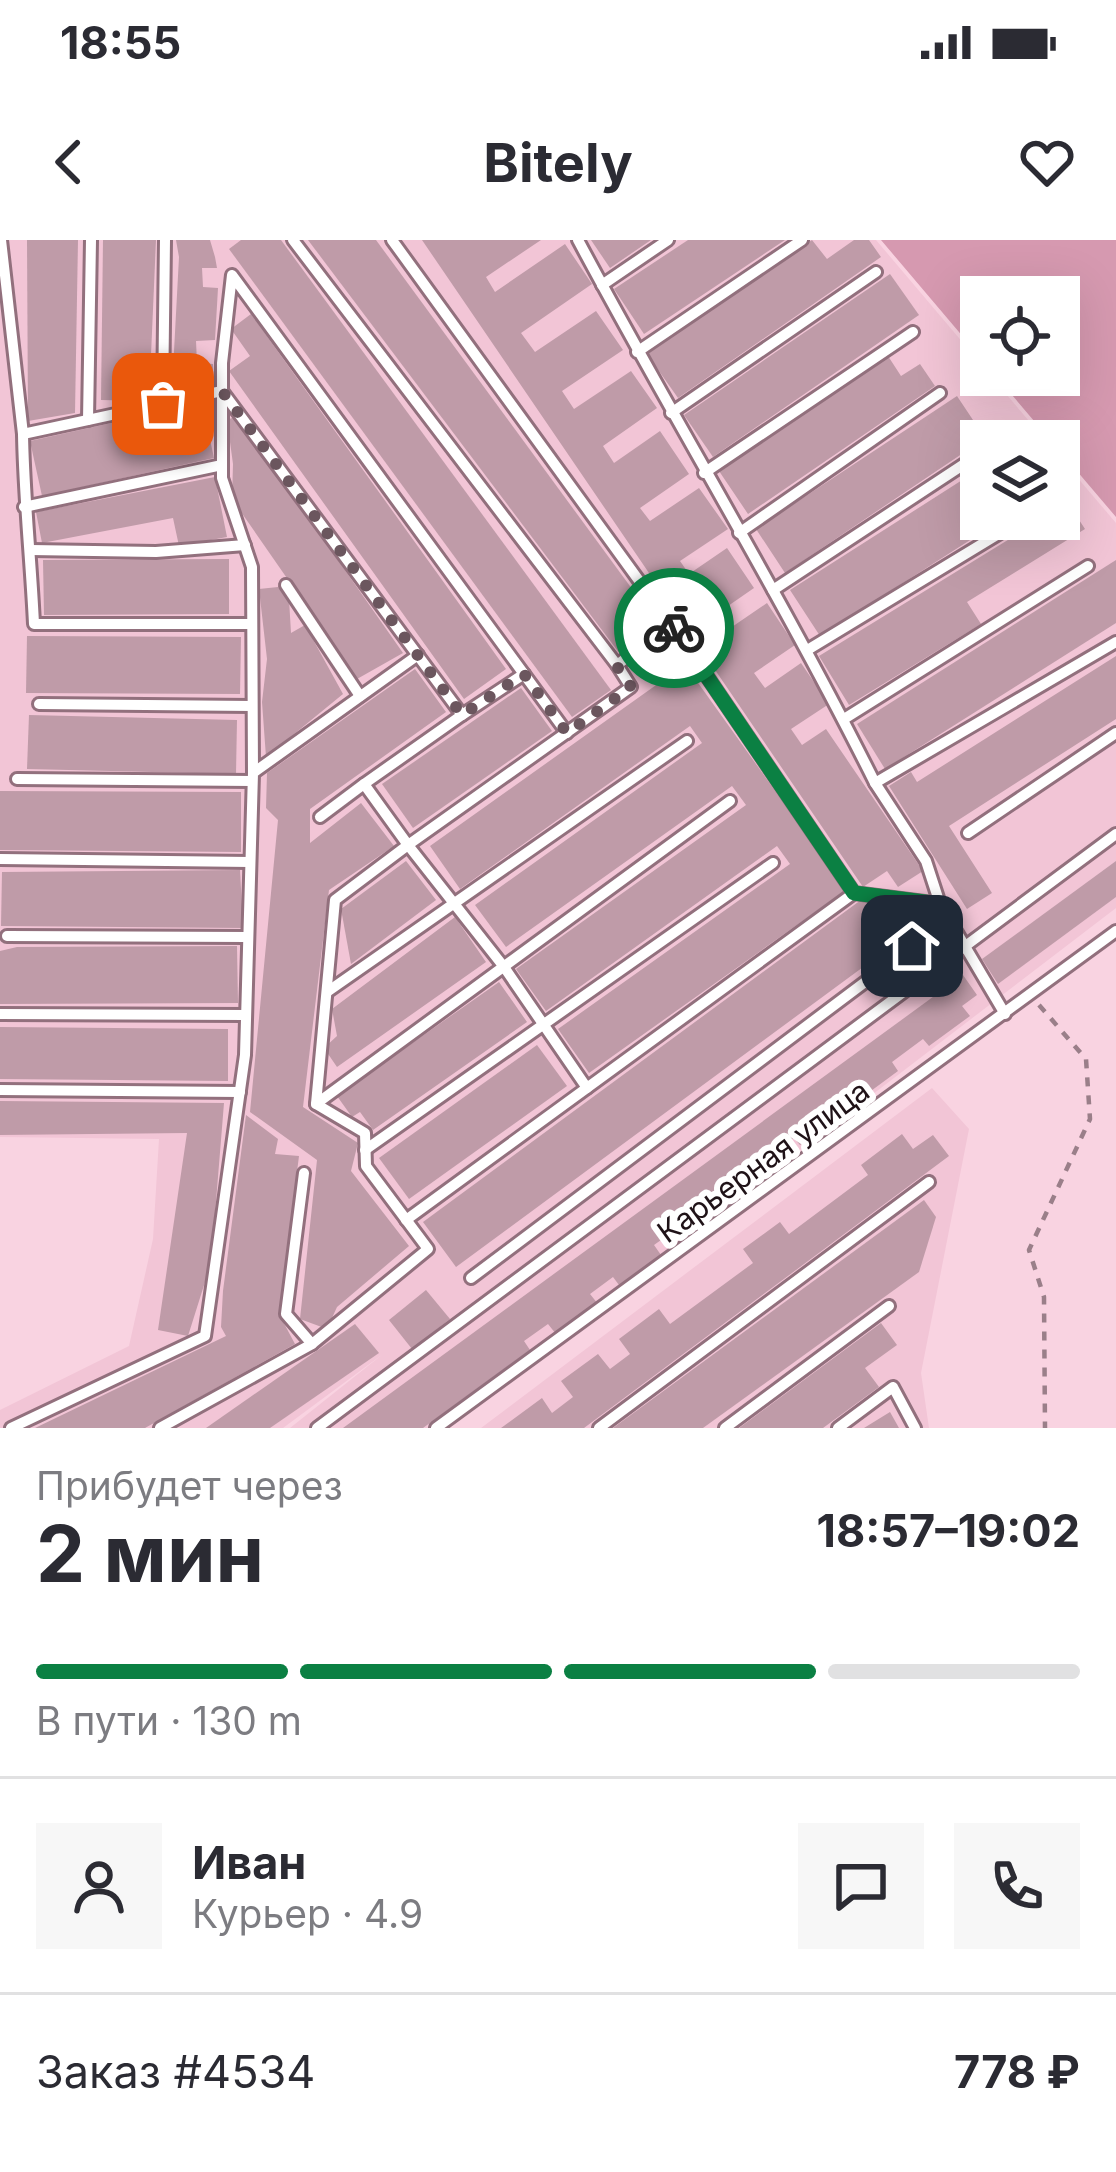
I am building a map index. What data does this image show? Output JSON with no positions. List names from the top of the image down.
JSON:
{
  "streets": {
    "lane": ["Карьерная улица"]
  },
  "page": {
    "status": "18:55",
    "header": "Bitely",
    "heading": ["2 мин", "Прибудет через", "18:57–19:02"],
    "panel": [
      "Иван",
      "Курьер · 4.9",
      "Заказ #4534",
      "778 ₽"
    ],
    "bar": "В пути · 130 m"
  }
}
